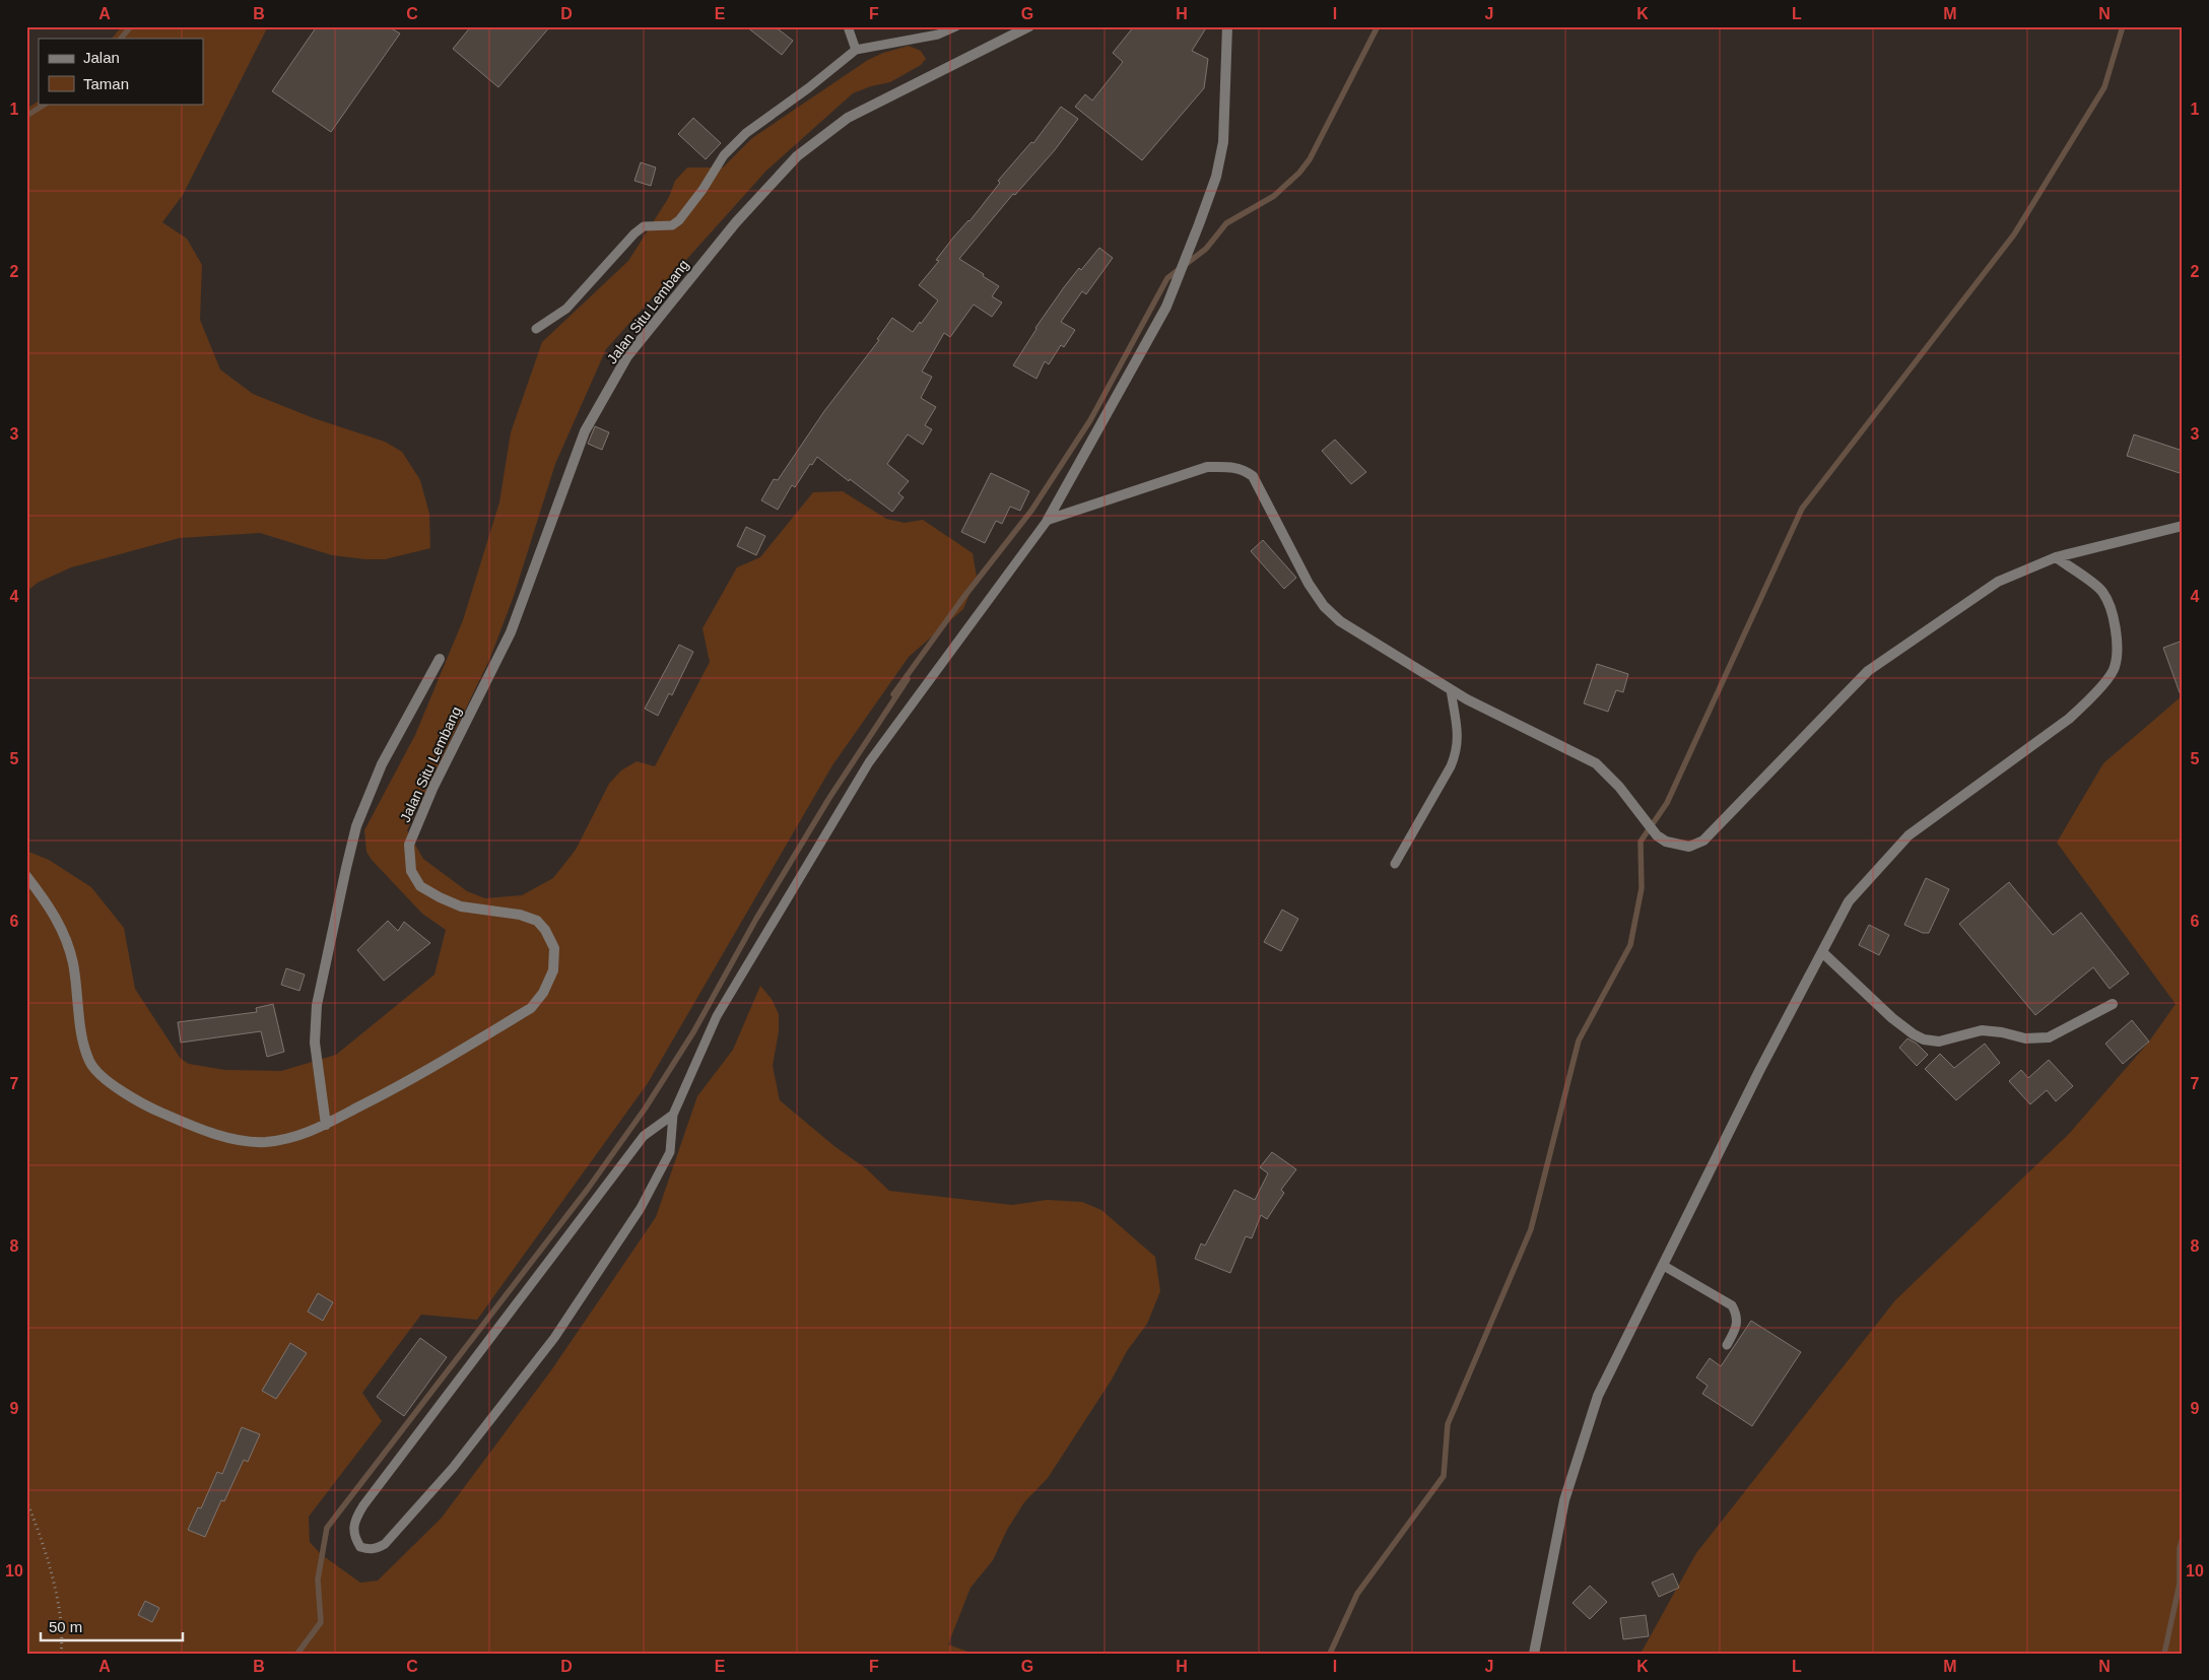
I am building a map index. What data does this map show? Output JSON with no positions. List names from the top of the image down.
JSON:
{
  "streets": {
    "street": ["Jalan Situ Lembang"]
  },
  "legend": ["Jalan", "Taman"],
  "scale_bar": "50 m",
  "grid": {
    "columns": [
      "A",
      "B",
      "C",
      "D",
      "E",
      "F",
      "G",
      "H",
      "I",
      "J",
      "K",
      "L",
      "M",
      "N"
    ],
    "rows": [
      "1",
      "2",
      "3",
      "4",
      "5",
      "6",
      "7",
      "8",
      "9",
      "10"
    ]
  }
}
